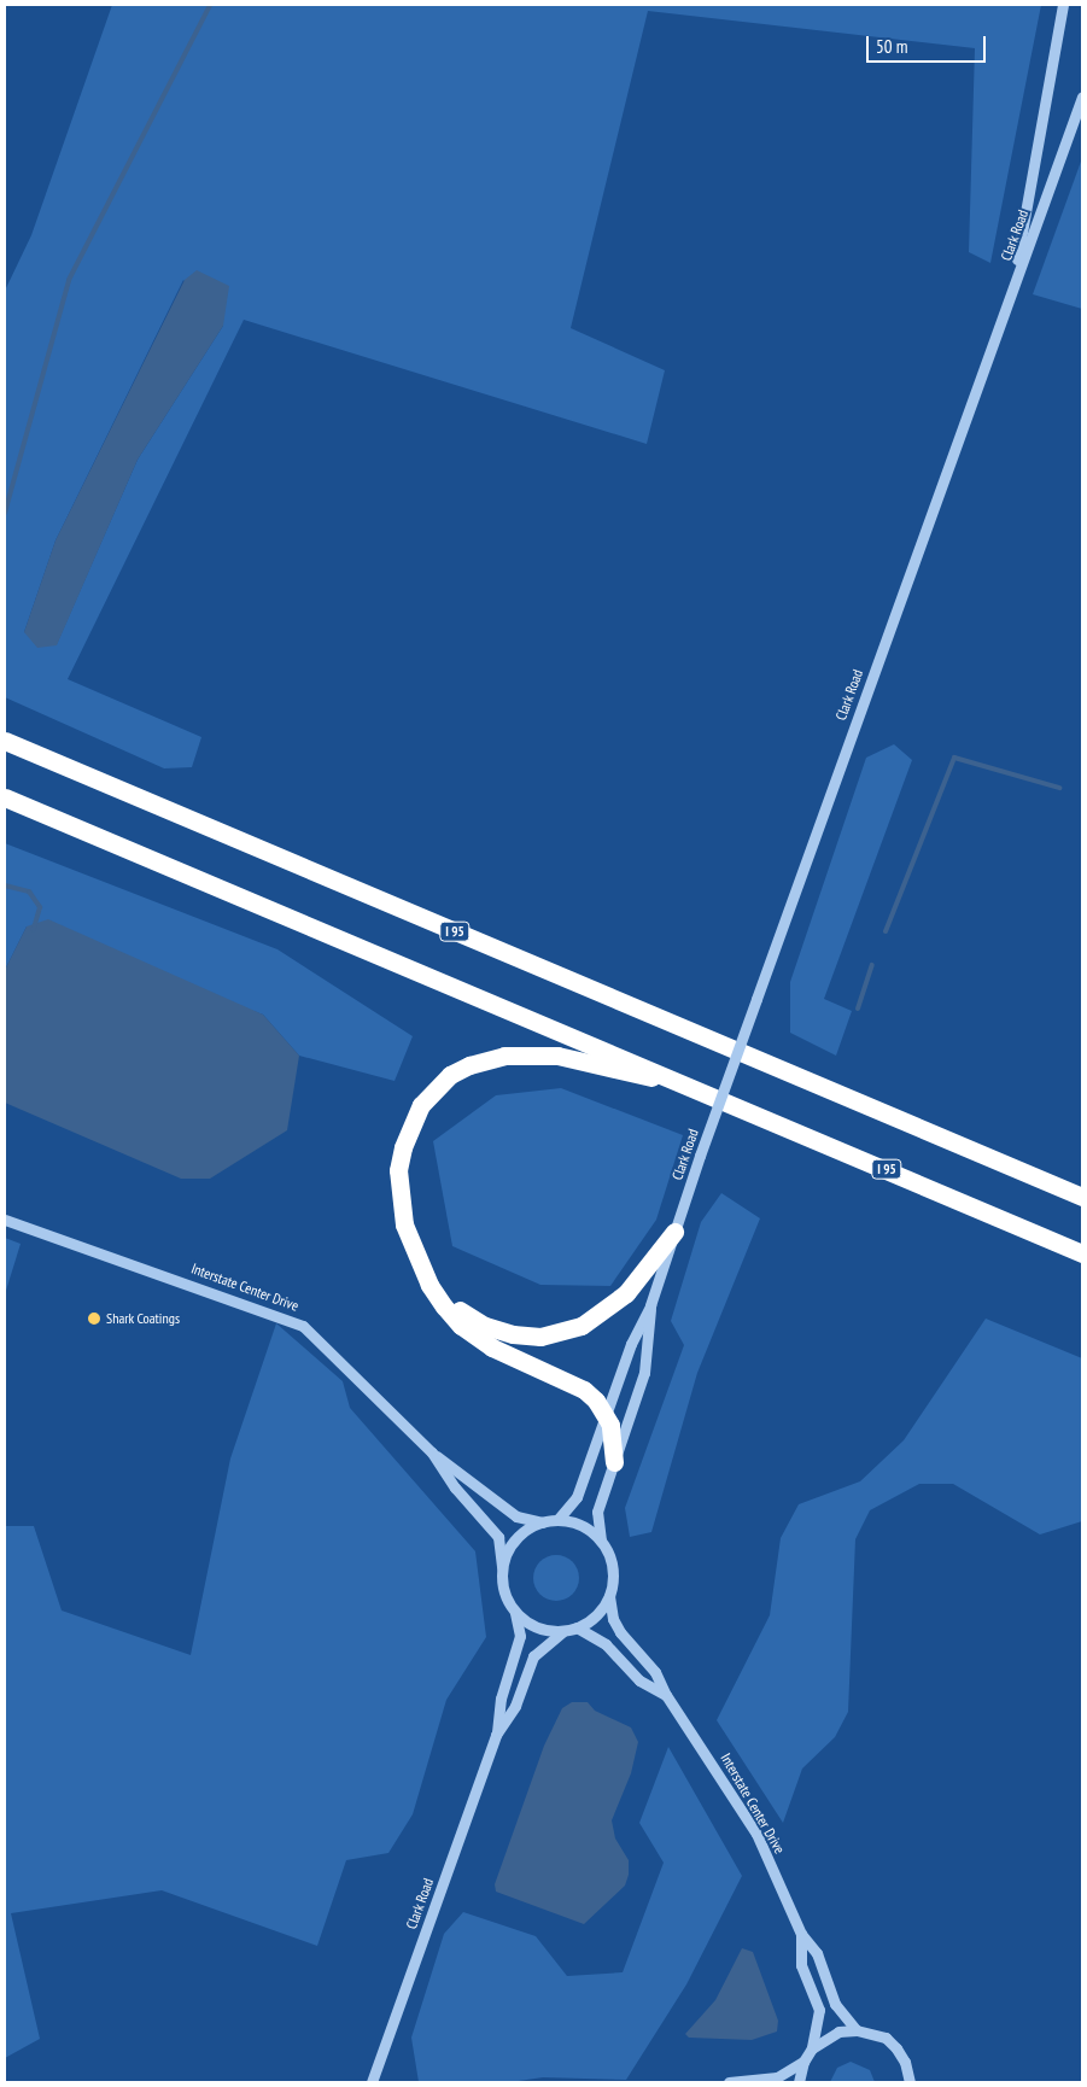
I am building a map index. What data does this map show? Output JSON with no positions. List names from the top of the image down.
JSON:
{
  "streets": {
    "highway": ["I 95"],
    "street": ["Clark Road", "Interstate Center Drive"]
  },
  "crossings": [
    ["Clark Road", "Interstate Center Drive"]
  ],
  "places": ["Shark Coatings"],
  "scale_bar": "50 m"
}
